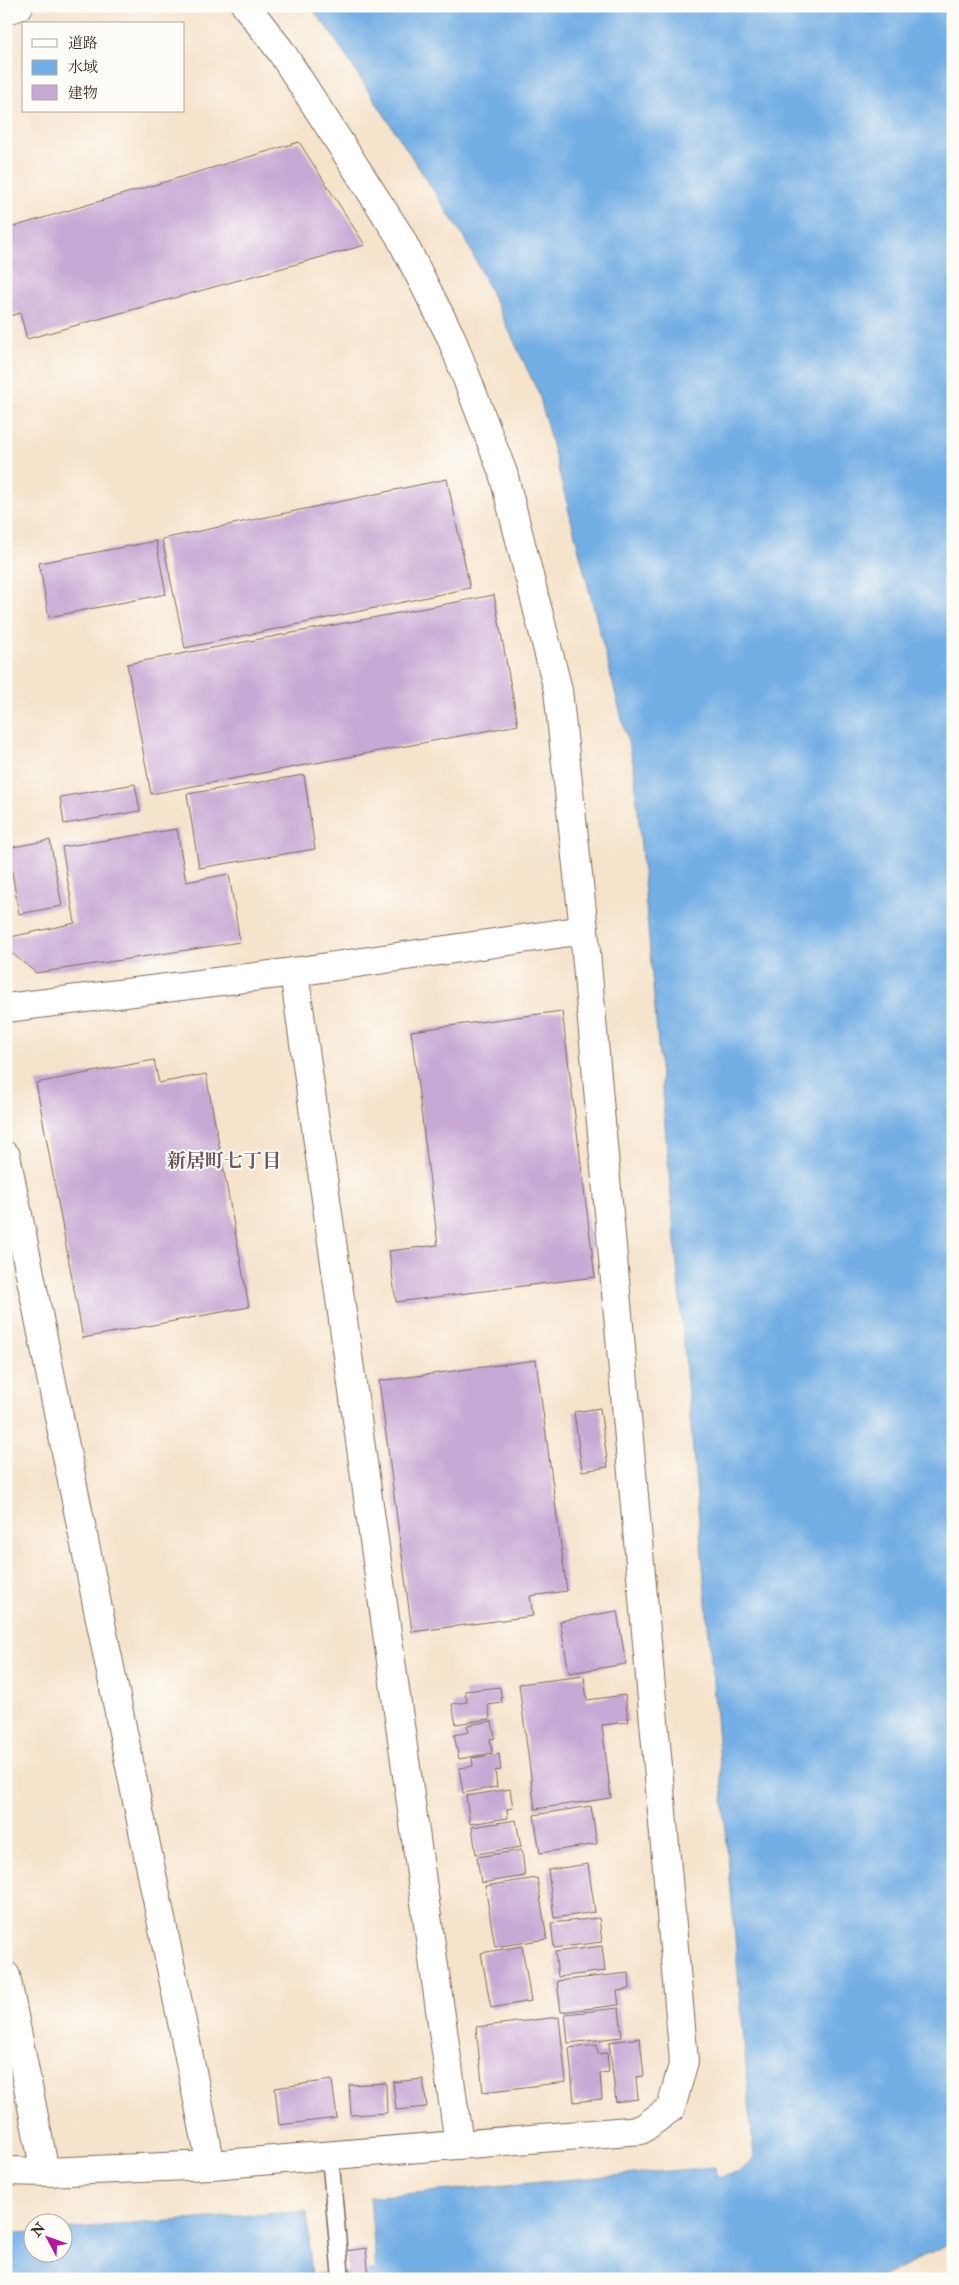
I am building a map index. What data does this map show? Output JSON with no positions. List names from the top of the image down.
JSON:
{
  "districts": ["新居町七丁目"],
  "legend": ["道路", "水域", "建物"],
  "north": "top left"
}
